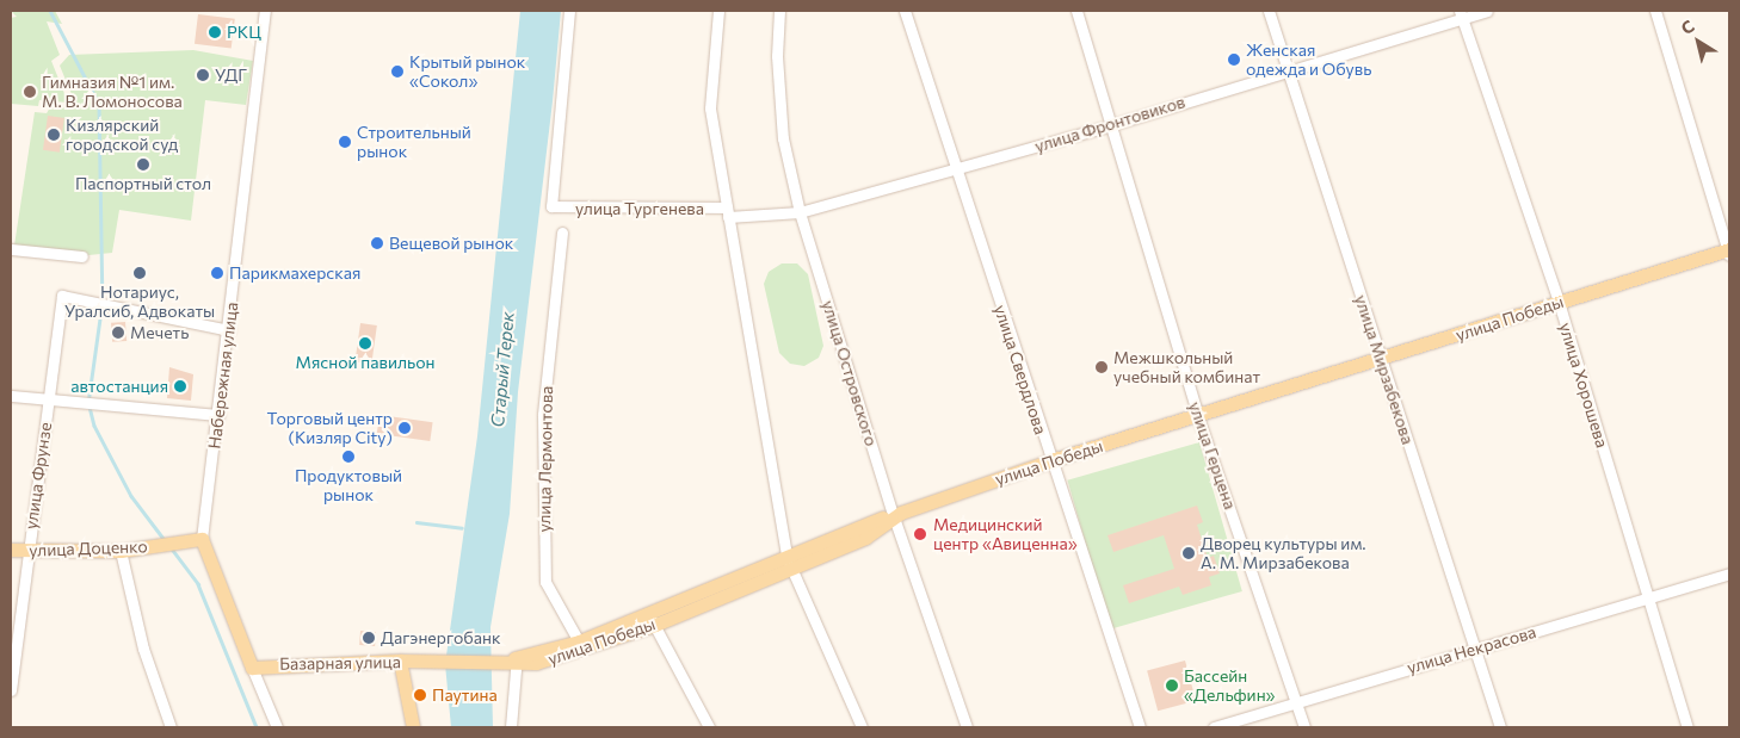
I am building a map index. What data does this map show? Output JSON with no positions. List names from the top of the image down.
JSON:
{
  "streets": {
    "main road": [
      "улица Победы",
      "Набережная улица",
      "улица Доценко",
      "Базарная улица"
    ],
    "street": [
      "улица Фронтовиков",
      "улица Тургенева",
      "улица Свердлова",
      "улица Мирзабекова",
      "улица Островского",
      "улица Хорошева",
      "улица Герцена",
      "улица Лермонтова",
      "улица Фрунзе",
      "улица Некрасова"
    ]
  },
  "crossings": [
    ["улица Фронтовиков", "улица Тургенева"],
    ["улица Фронтовиков", "улица Свердлова"],
    ["улица Фронтовиков", "улица Мирзабекова"],
    ["улица Фронтовиков", "улица Островского"],
    ["улица Фронтовиков", "улица Хорошева"],
    ["улица Фронтовиков", "улица Герцена"],
    ["улица Победы", "улица Свердлова"],
    ["улица Победы", "улица Мирзабекова"],
    ["улица Победы", "улица Островского"],
    ["улица Победы", "улица Хорошева"],
    ["улица Победы", "улица Герцена"],
    ["улица Победы", "улица Лермонтова"],
    ["улица Победы", "Базарная улица"],
    ["улица Мирзабекова", "улица Некрасова"],
    ["Набережная улица", "улица Фрунзе"],
    ["Набережная улица", "улица Доценко"],
    ["Набережная улица", "Базарная улица"],
    ["улица Хорошева", "улица Некрасова"],
    ["улица Герцена", "улица Некрасова"],
    ["улица Фрунзе", "улица Доценко"]
  ],
  "water": ["Старый Терек"],
  "places": [
    "РКЦ",
    "Женская одежда и Обувь",
    "Крытый рынок «Сокол»",
    "УДГ",
    "Гимназия №1 им. М. В. Ломоносова",
    "Кизлярский городской суд",
    "Строительный рынок",
    "Паспортный стол",
    "Вещевой рынок",
    "Нотариус, Уралсиб, Адвокаты",
    "Парикмахерская",
    "Мечеть",
    "Мясной павильон",
    "Межшкольный учебный комбинат",
    "автостанция",
    "Торговый центр (Кизляр City)",
    "Продуктовый рынок",
    "Медицинский центр «Авиценна»",
    "Дворец культуры им. А. М. Мирзабекова",
    "Дагэнергобанк",
    "Бассейн «Дельфин»",
    "Паутина"
  ],
  "north": "top left"
}
